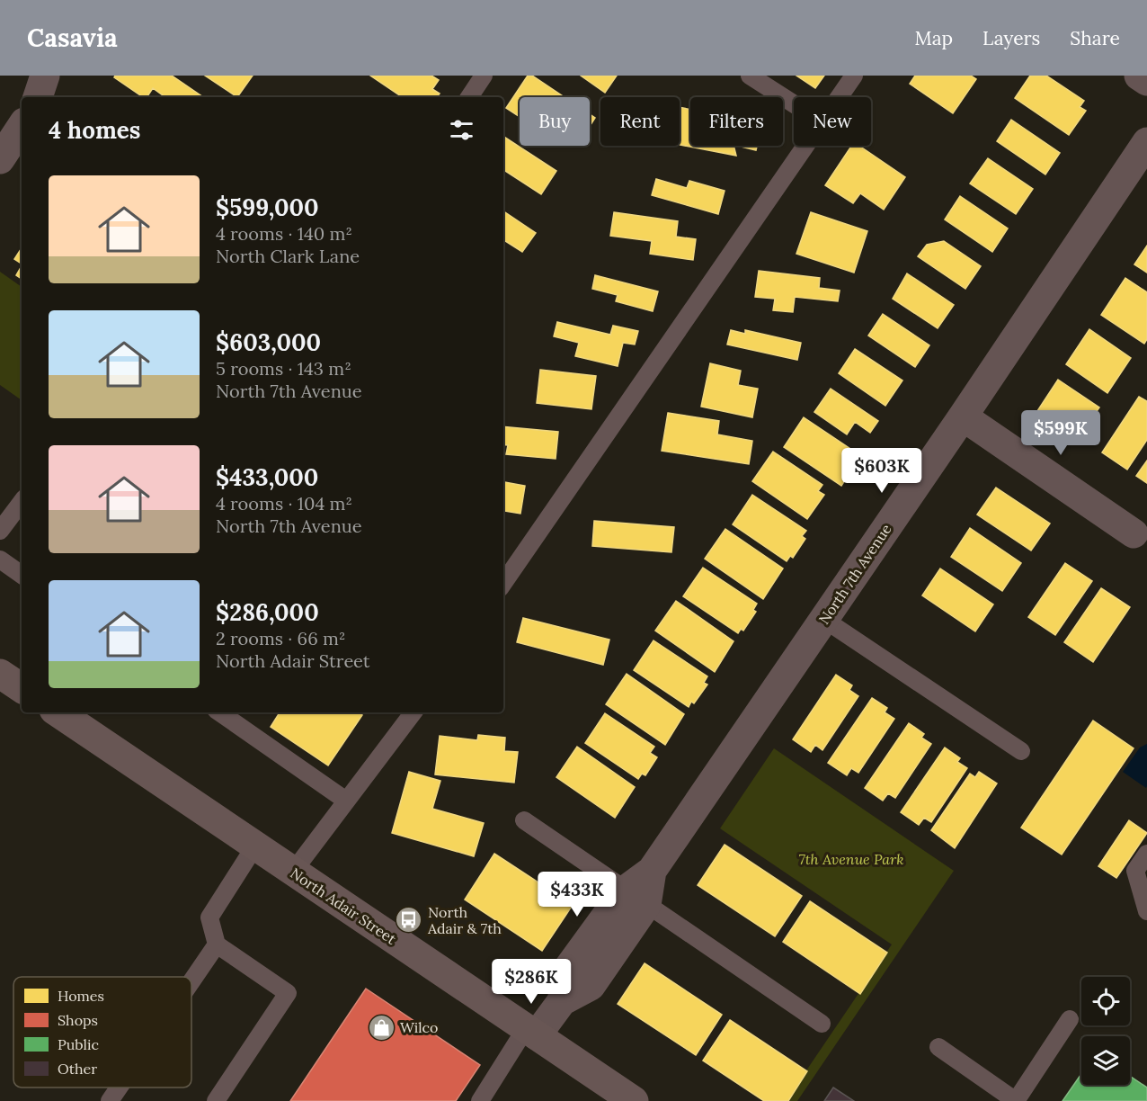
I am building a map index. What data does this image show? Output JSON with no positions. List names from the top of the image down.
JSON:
{
  "streets": {
    "highway": ["North Adair Street"],
    "street": ["North 7th Avenue"]
  },
  "crossings": [
    ["North 7th Avenue", "North Adair Street"]
  ],
  "parks": ["7th Avenue Park"],
  "places": {
    "bus stop": ["North Adair & 7th"],
    "shop": ["Wilco"]
  },
  "legend": [
    "Homes",
    "Shops",
    "Public",
    "Other"
  ],
  "page": {
    "header": "Casavia",
    "nav": ["Map", "Layers", "Share"],
    "chip": [
      "Buy",
      "Rent",
      "Filters",
      "New"
    ],
    "heading": "4 homes",
    "list": [
      {
        "name": "$599,000",
        "note": "4 rooms · 140 m² · North Clark Lane"
      },
      {
        "name": "$603,000",
        "note": "5 rooms · 143 m² · North 7th Avenue"
      },
      {
        "name": "$433,000",
        "note": "4 rooms · 104 m² · North 7th Avenue"
      },
      {
        "name": "$286,000",
        "note": "2 rooms · 66 m² · North Adair Street"
      }
    ],
    "price": [
      "$599K",
      "$603K",
      "$433K",
      "$286K"
    ]
  }
}
